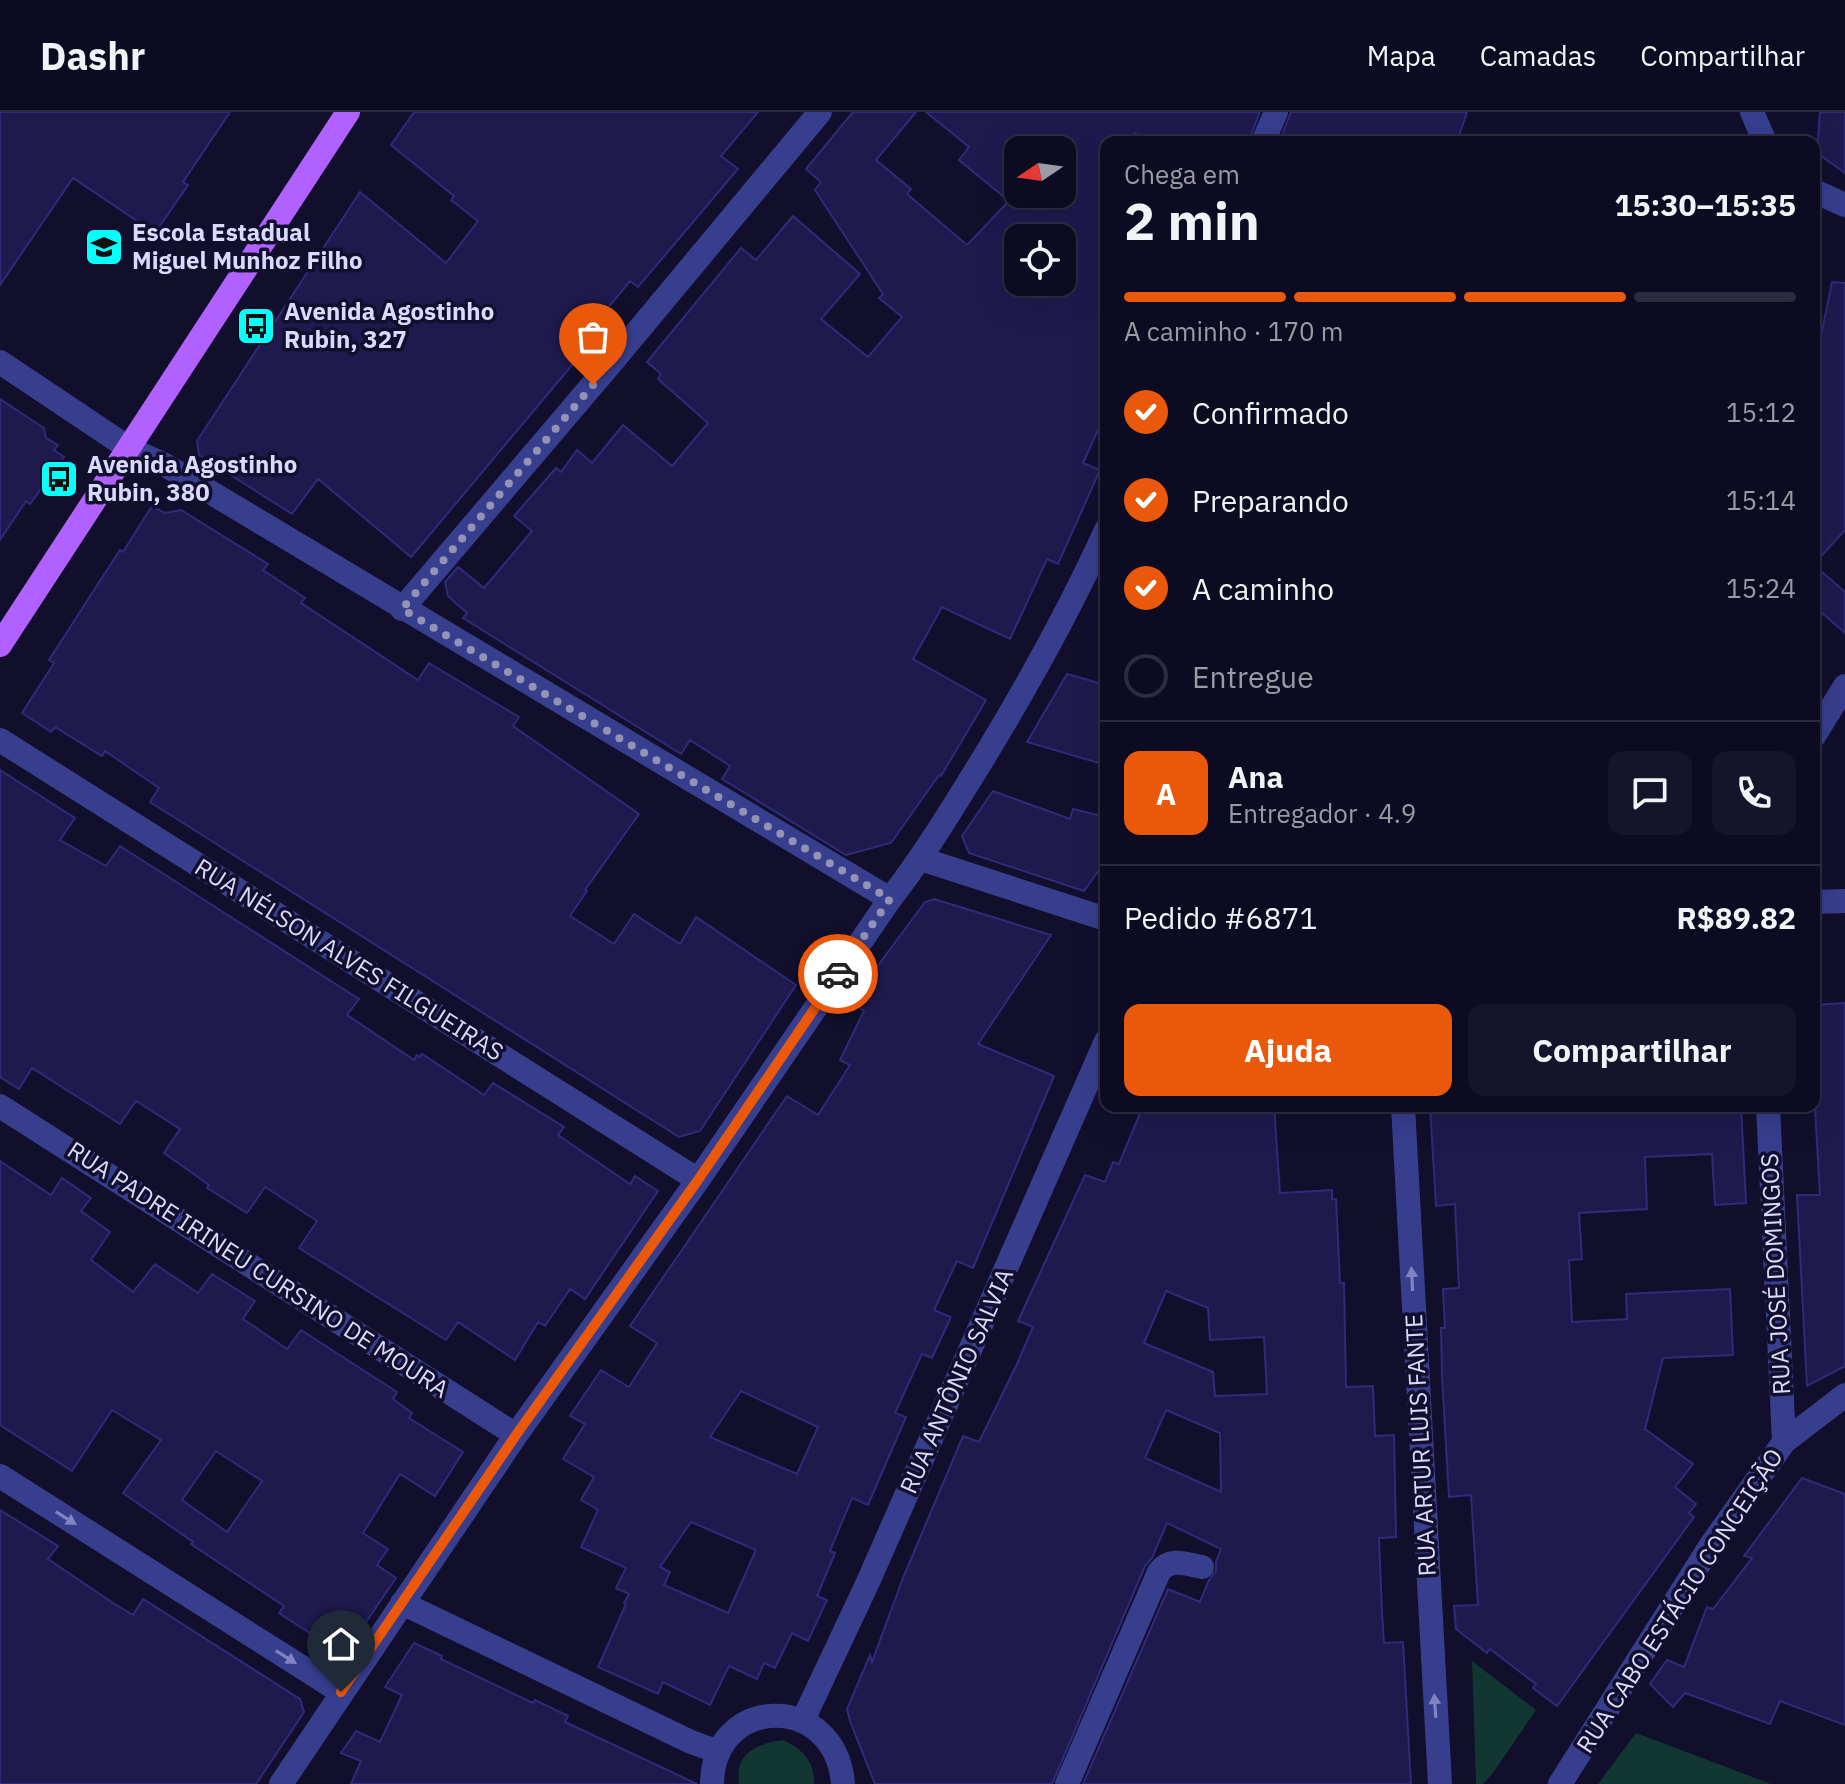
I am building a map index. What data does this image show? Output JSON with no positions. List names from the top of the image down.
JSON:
{
  "streets": {
    "street": [
      "RUA NÉLSON ALVES FILGUEIRAS",
      "RUA PADRE IRINEU CURSINO DE MOURA",
      "RUA JOSÉ DOMINGOS",
      "RUA ANTÔNIO SALVIA",
      "RUA ARTUR LUIS FANTE",
      "RUA CABO ESTÁCIO CONCEIÇÃO"
    ]
  },
  "crossings": [
    ["RUA JOSÉ DOMINGOS", "RUA CABO ESTÁCIO CONCEIÇÃO"]
  ],
  "one_way": ["RUA ARTUR LUIS FANTE"],
  "places": {
    "school or university": ["Escola Estadual Miguel Munhoz Filho"],
    "bus stop": ["Avenida Agostinho Rubin, 327", "Avenida Agostinho Rubin, 380"]
  },
  "north": "left",
  "page": {
    "header": "Dashr",
    "nav": ["Mapa", "Camadas", "Compartilhar"],
    "heading": ["2 min", "Chega em", "15:30–15:35"],
    "panel": [
      "Ana",
      "Entregador · 4.9",
      "Pedido #6871",
      "R$89.82"
    ],
    "bar": "A caminho · 170 m",
    "list": [
      ["Confirmado", "15:12"],
      ["Preparando", "15:14"],
      ["A caminho", "15:24"],
      "Entregue"
    ],
    "round": "A",
    "buttons": ["Ajuda", "Compartilhar"]
  }
}
